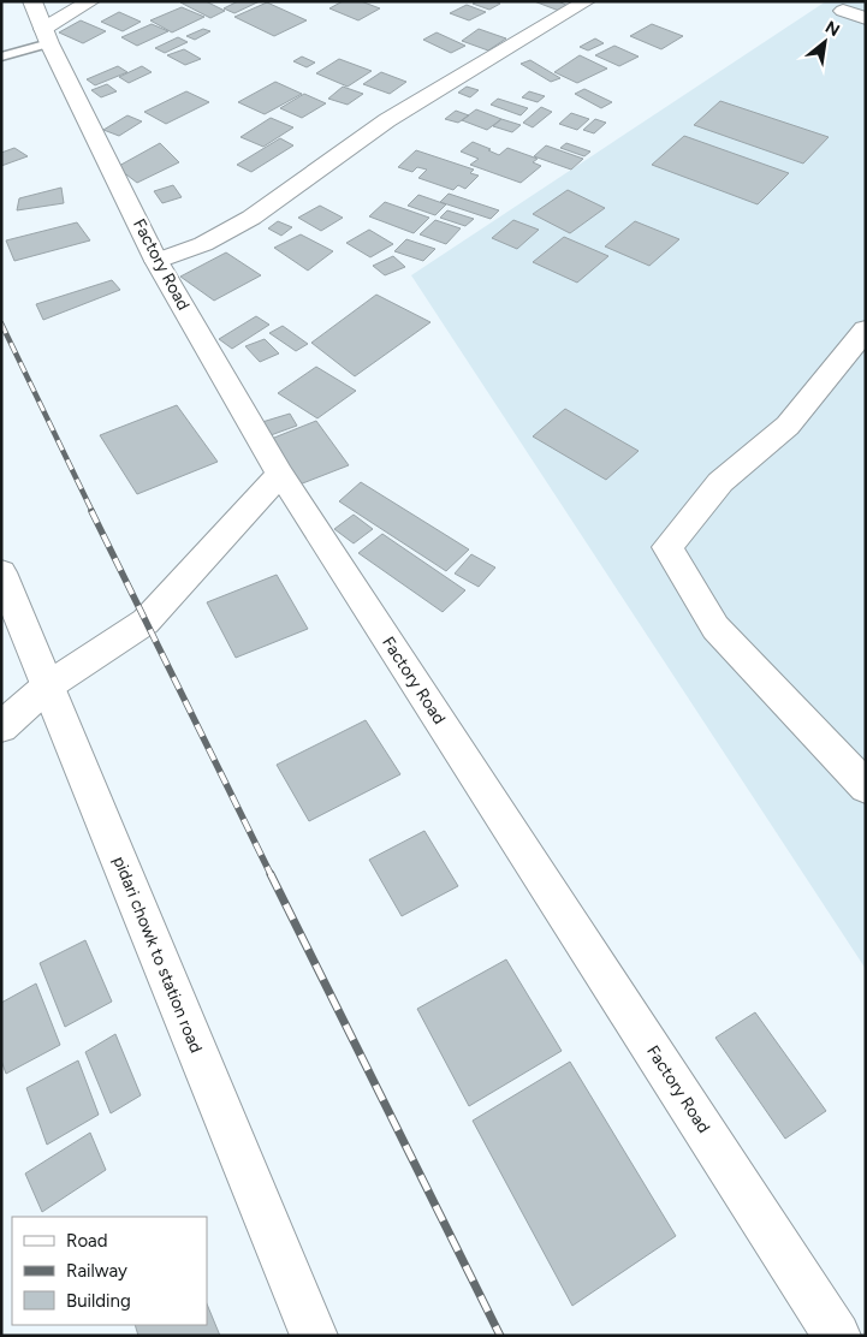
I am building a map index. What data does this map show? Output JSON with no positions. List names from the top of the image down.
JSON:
{
  "streets": {
    "street": ["Factory Road", "pidari chowk to station road"]
  },
  "legend": ["Road", "Railway", "Building"],
  "north": "top right"
}
